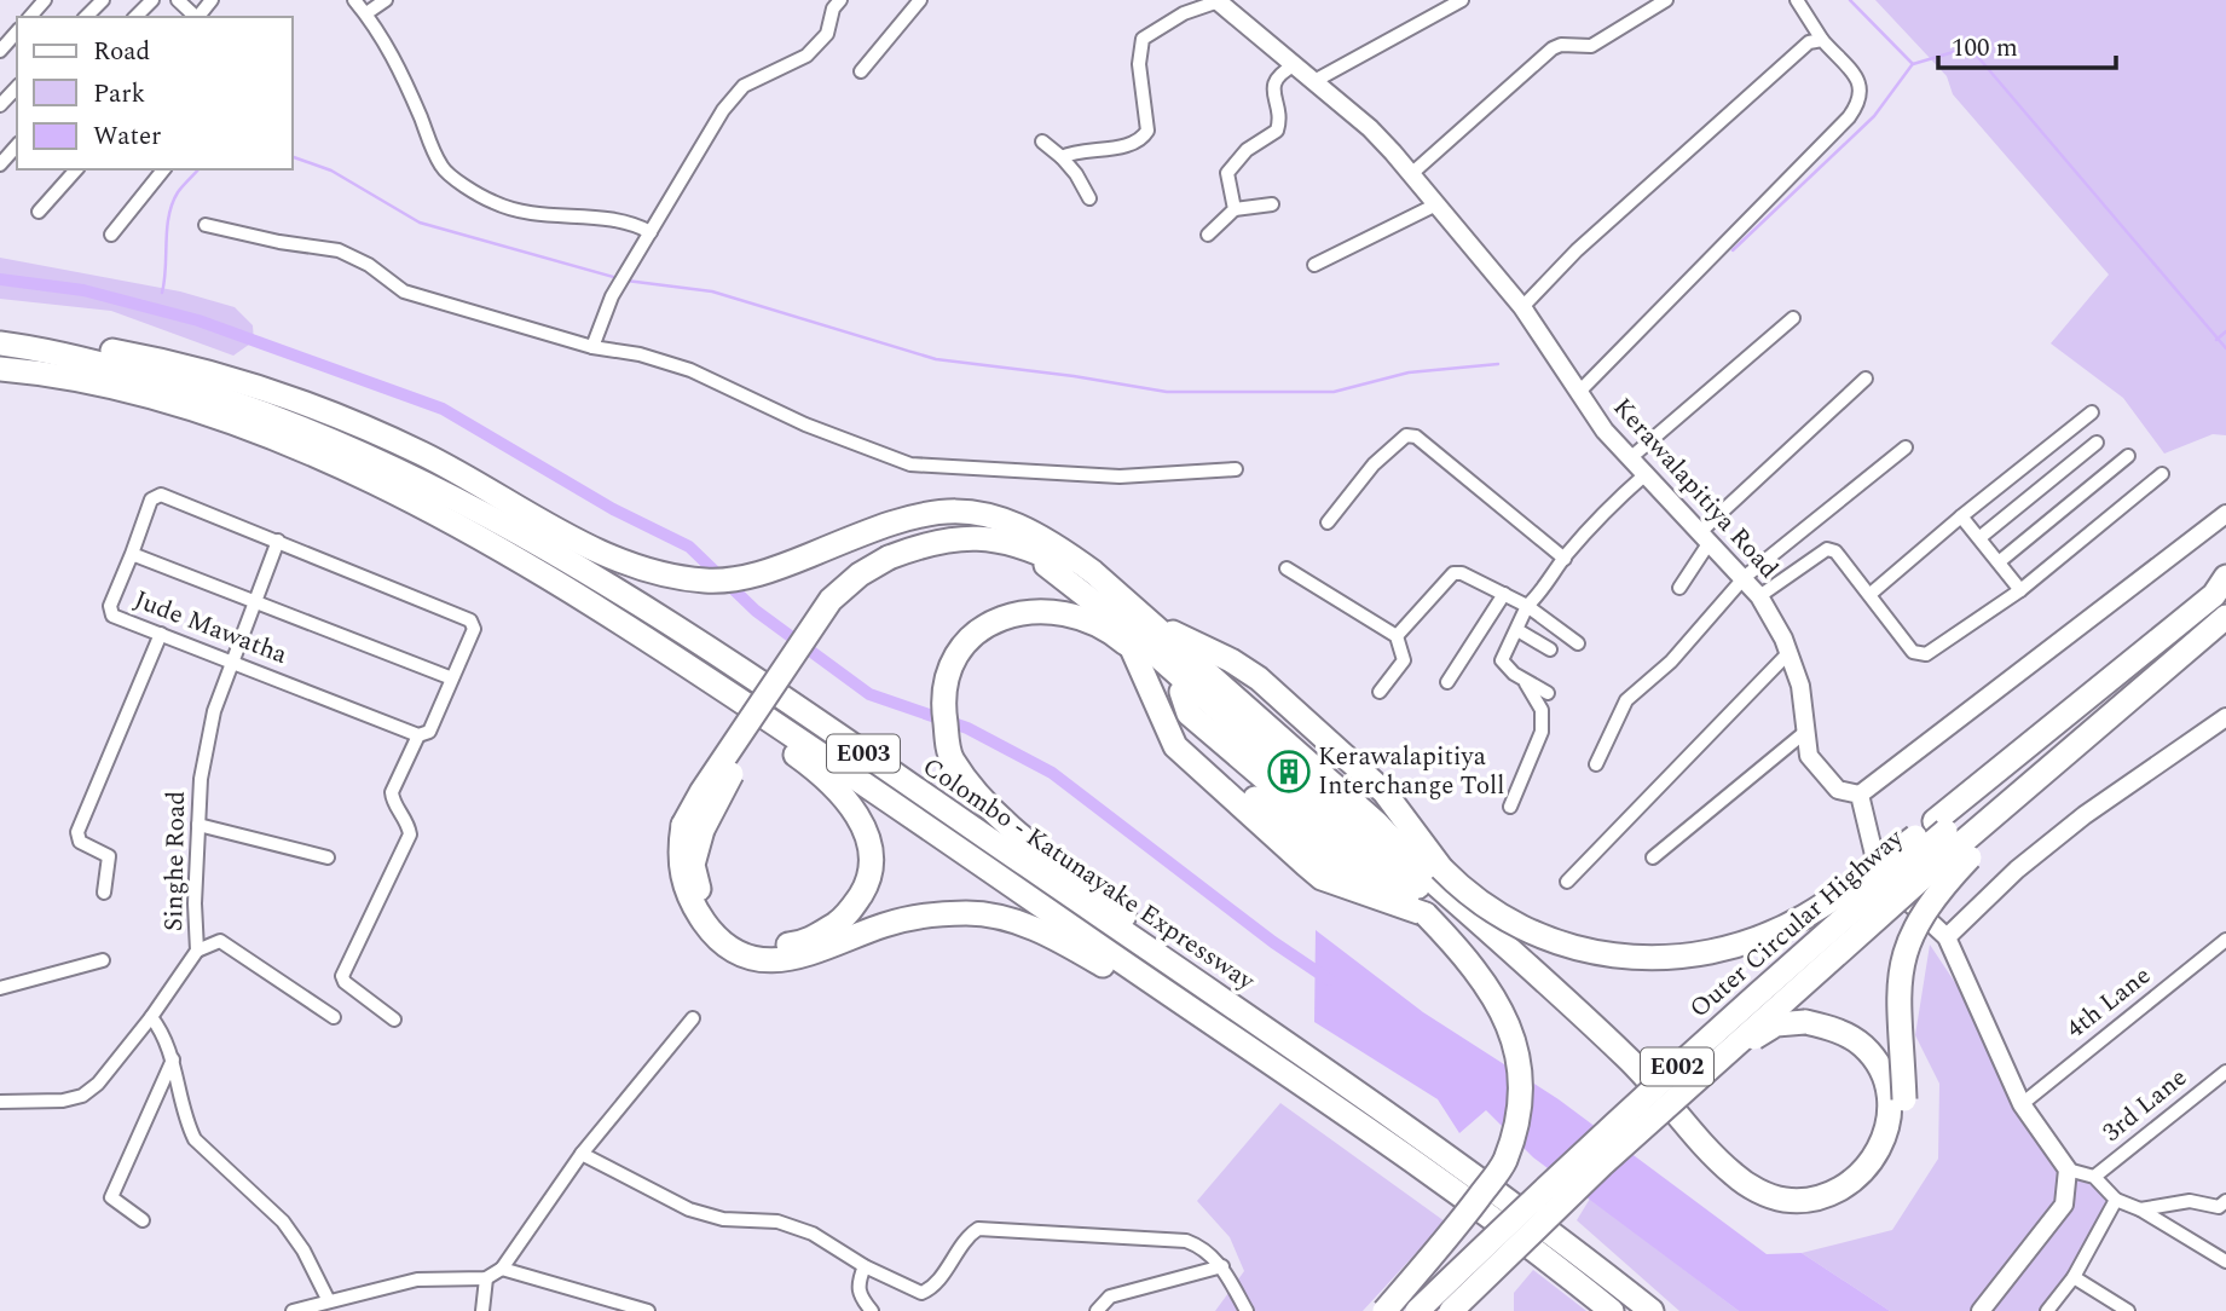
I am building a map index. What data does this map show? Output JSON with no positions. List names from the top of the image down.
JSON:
{
  "streets": {
    "highway": [
      "E003",
      "Colombo - Katunayake Expressway",
      "Outer Circular Highway",
      "E002"
    ],
    "street": [
      "Kerawalapitiya Road",
      "Jude Mawatha",
      "Singhe Road",
      "4th Lane",
      "3rd Lane"
    ]
  },
  "crossings": [
    ["Jude Mawatha", "Singhe Road"]
  ],
  "places": {
    "building": ["Kerawalapitiya Interchange Toll"]
  },
  "legend": ["Road", "Park", "Water"],
  "scale_bar": "100 m"
}
